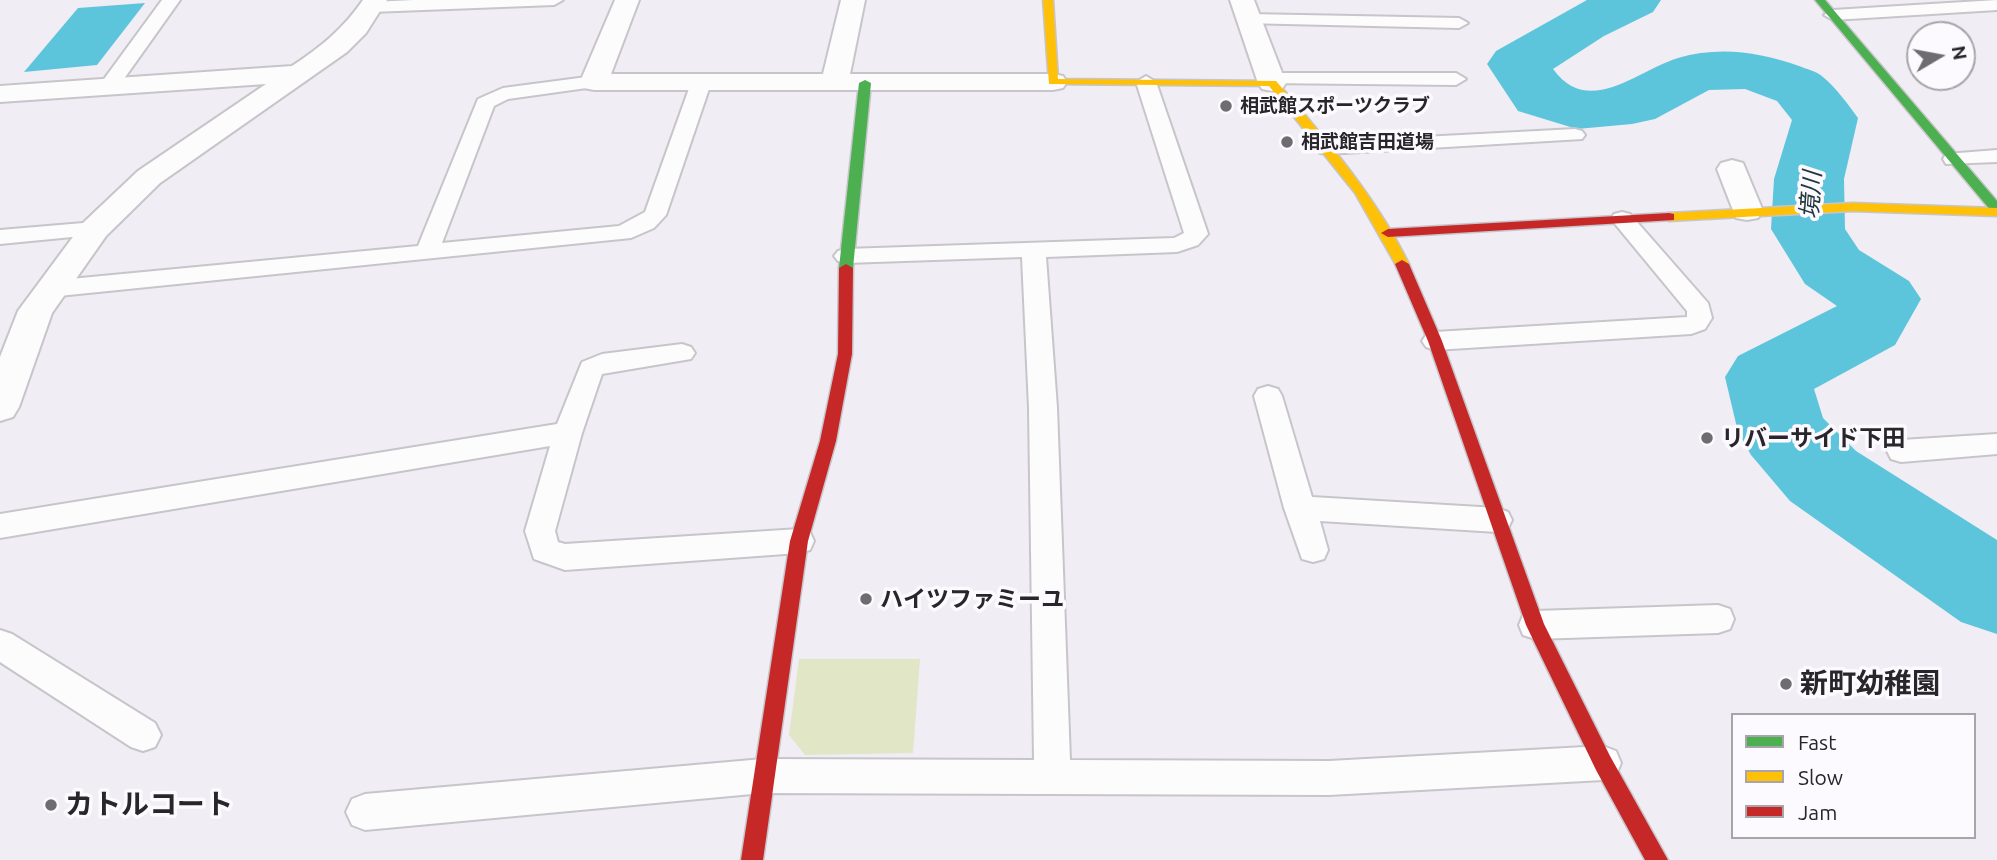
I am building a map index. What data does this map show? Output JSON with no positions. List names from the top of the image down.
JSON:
{
  "water": ["境川"],
  "places": [
    "相武館スポーツクラブ",
    "相武館吉田道場",
    "リバーサイド下田",
    "ハイツファミーユ",
    "新町幼稚園",
    "カトルコート"
  ],
  "legend": ["Fast", "Slow", "Jam"],
  "north": "right"
}
